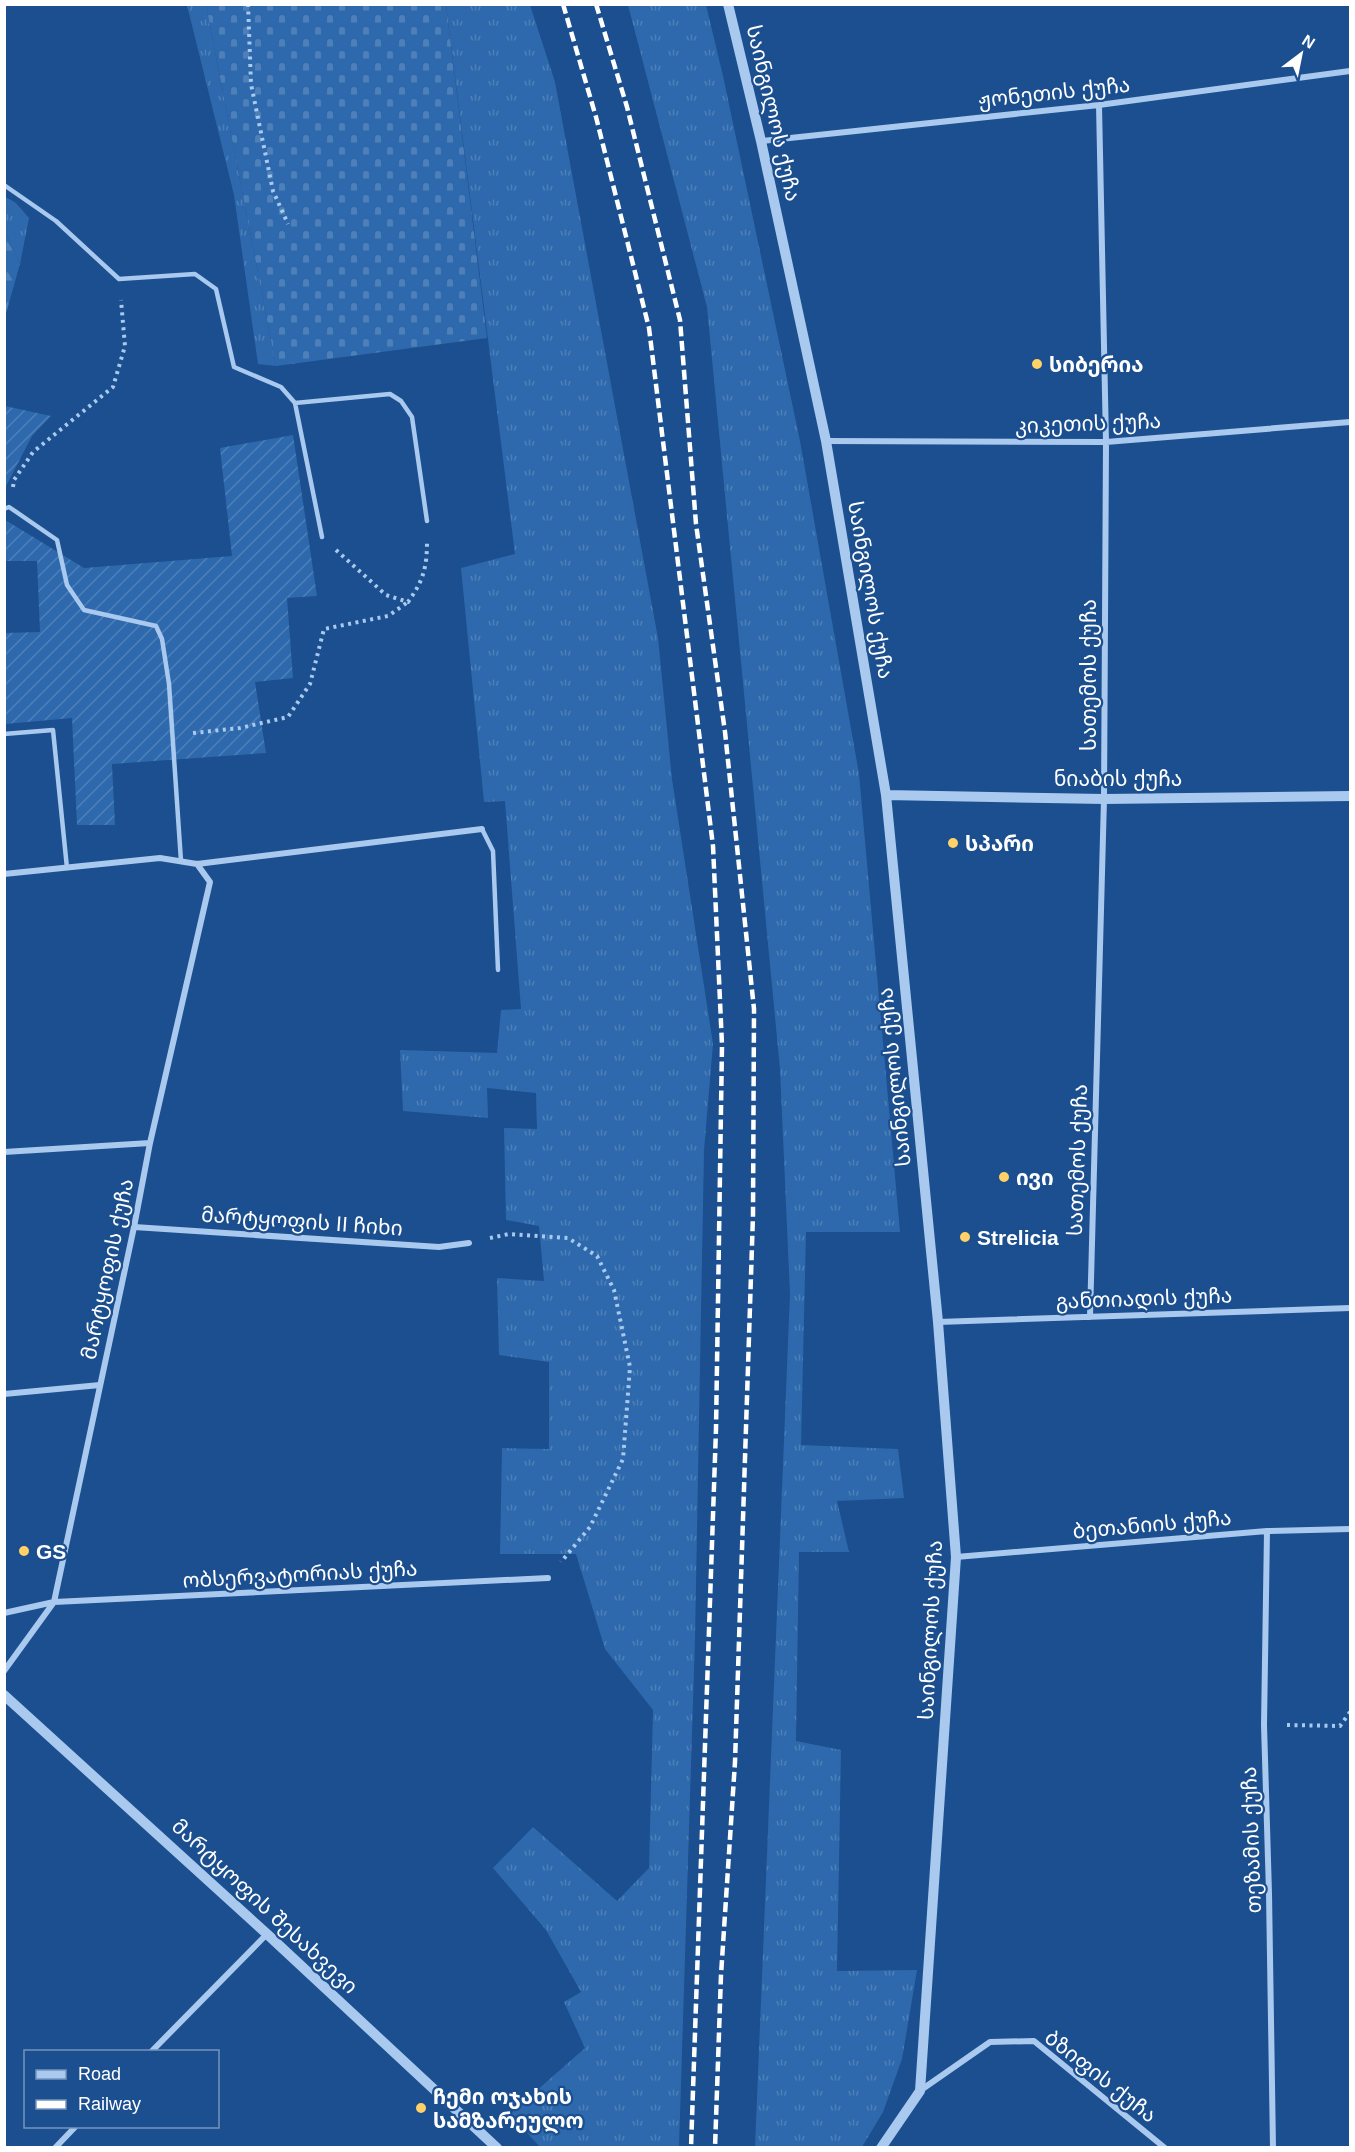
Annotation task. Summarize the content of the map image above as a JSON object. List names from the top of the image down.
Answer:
{
  "streets": {
    "street": [
      "ჟონეთის ქუჩა",
      "საინგილოს ქუჩა",
      "კიკეთის ქუჩა",
      "სათემოს ქუჩა",
      "ნიაბის ქუჩა",
      "მარტყოფის II ჩიხი",
      "მარტყოფის ქუჩა",
      "განთიადის ქუჩა",
      "ბეთანიის ქუჩა",
      "ობსერვატორიას ქუჩა",
      "თეზამის ქუჩა",
      "მარტყოფის შესახვევი",
      "ბზიფის ქუჩა"
    ]
  },
  "crossings": [
    ["ჟონეთის ქუჩა", "საინგილოს ქუჩა"],
    ["ჟონეთის ქუჩა", "სათემოს ქუჩა"],
    ["საინგილოს ქუჩა", "კიკეთის ქუჩა"],
    ["საინგილოს ქუჩა", "ნიაბის ქუჩა"],
    ["საინგილოს ქუჩა", "განთიადის ქუჩა"],
    ["საინგილოს ქუჩა", "ბეთანიის ქუჩა"],
    ["საინგილოს ქუჩა", "ბზიფის ქუჩა"],
    ["კიკეთის ქუჩა", "სათემოს ქუჩა"],
    ["სათემოს ქუჩა", "ნიაბის ქუჩა"],
    ["სათემოს ქუჩა", "განთიადის ქუჩა"],
    ["მარტყოფის II ჩიხი", "მარტყოფის ქუჩა"],
    ["მარტყოფის ქუჩა", "ობსერვატორიას ქუჩა"],
    ["ბეთანიის ქუჩა", "თეზამის ქუჩა"]
  ],
  "places": [
    "სიბერია",
    "სპარი",
    "ივი",
    "Strelicia",
    "GS",
    "ჩემი ოჯახის სამზარეულო"
  ],
  "legend": ["Road", "Railway"],
  "north": "top right"
}
